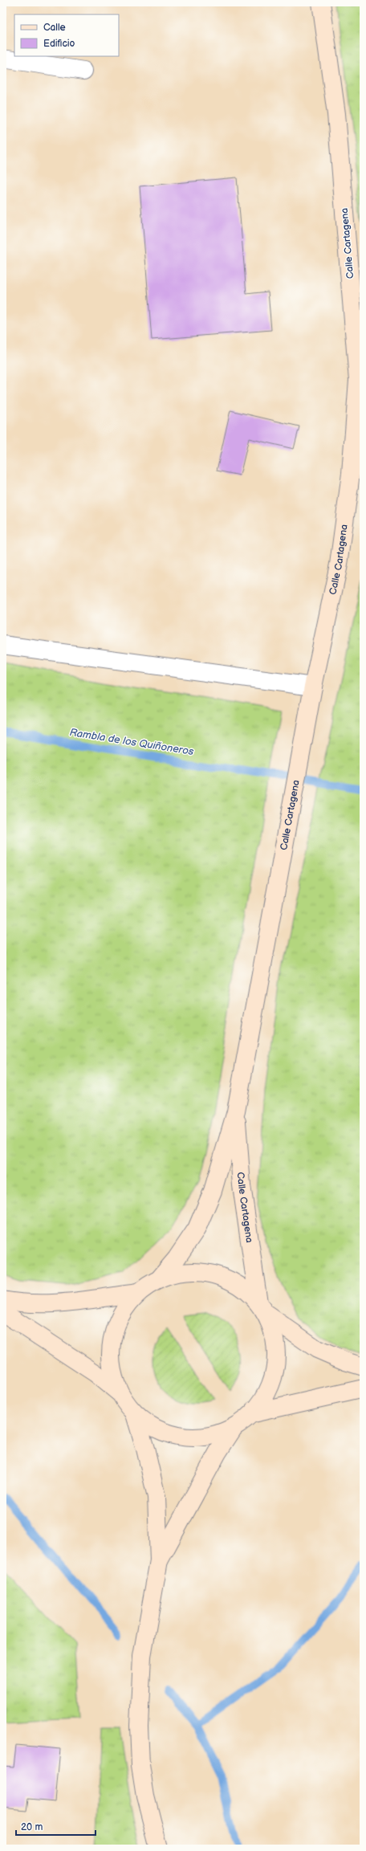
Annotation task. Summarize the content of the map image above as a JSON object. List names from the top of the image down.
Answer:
{
  "streets": {
    "main road": ["Calle Cartagena"]
  },
  "water": ["Rambla de los Quiñoneros"],
  "legend": ["Calle", "Edificio"],
  "scale_bar": "20 m"
}
